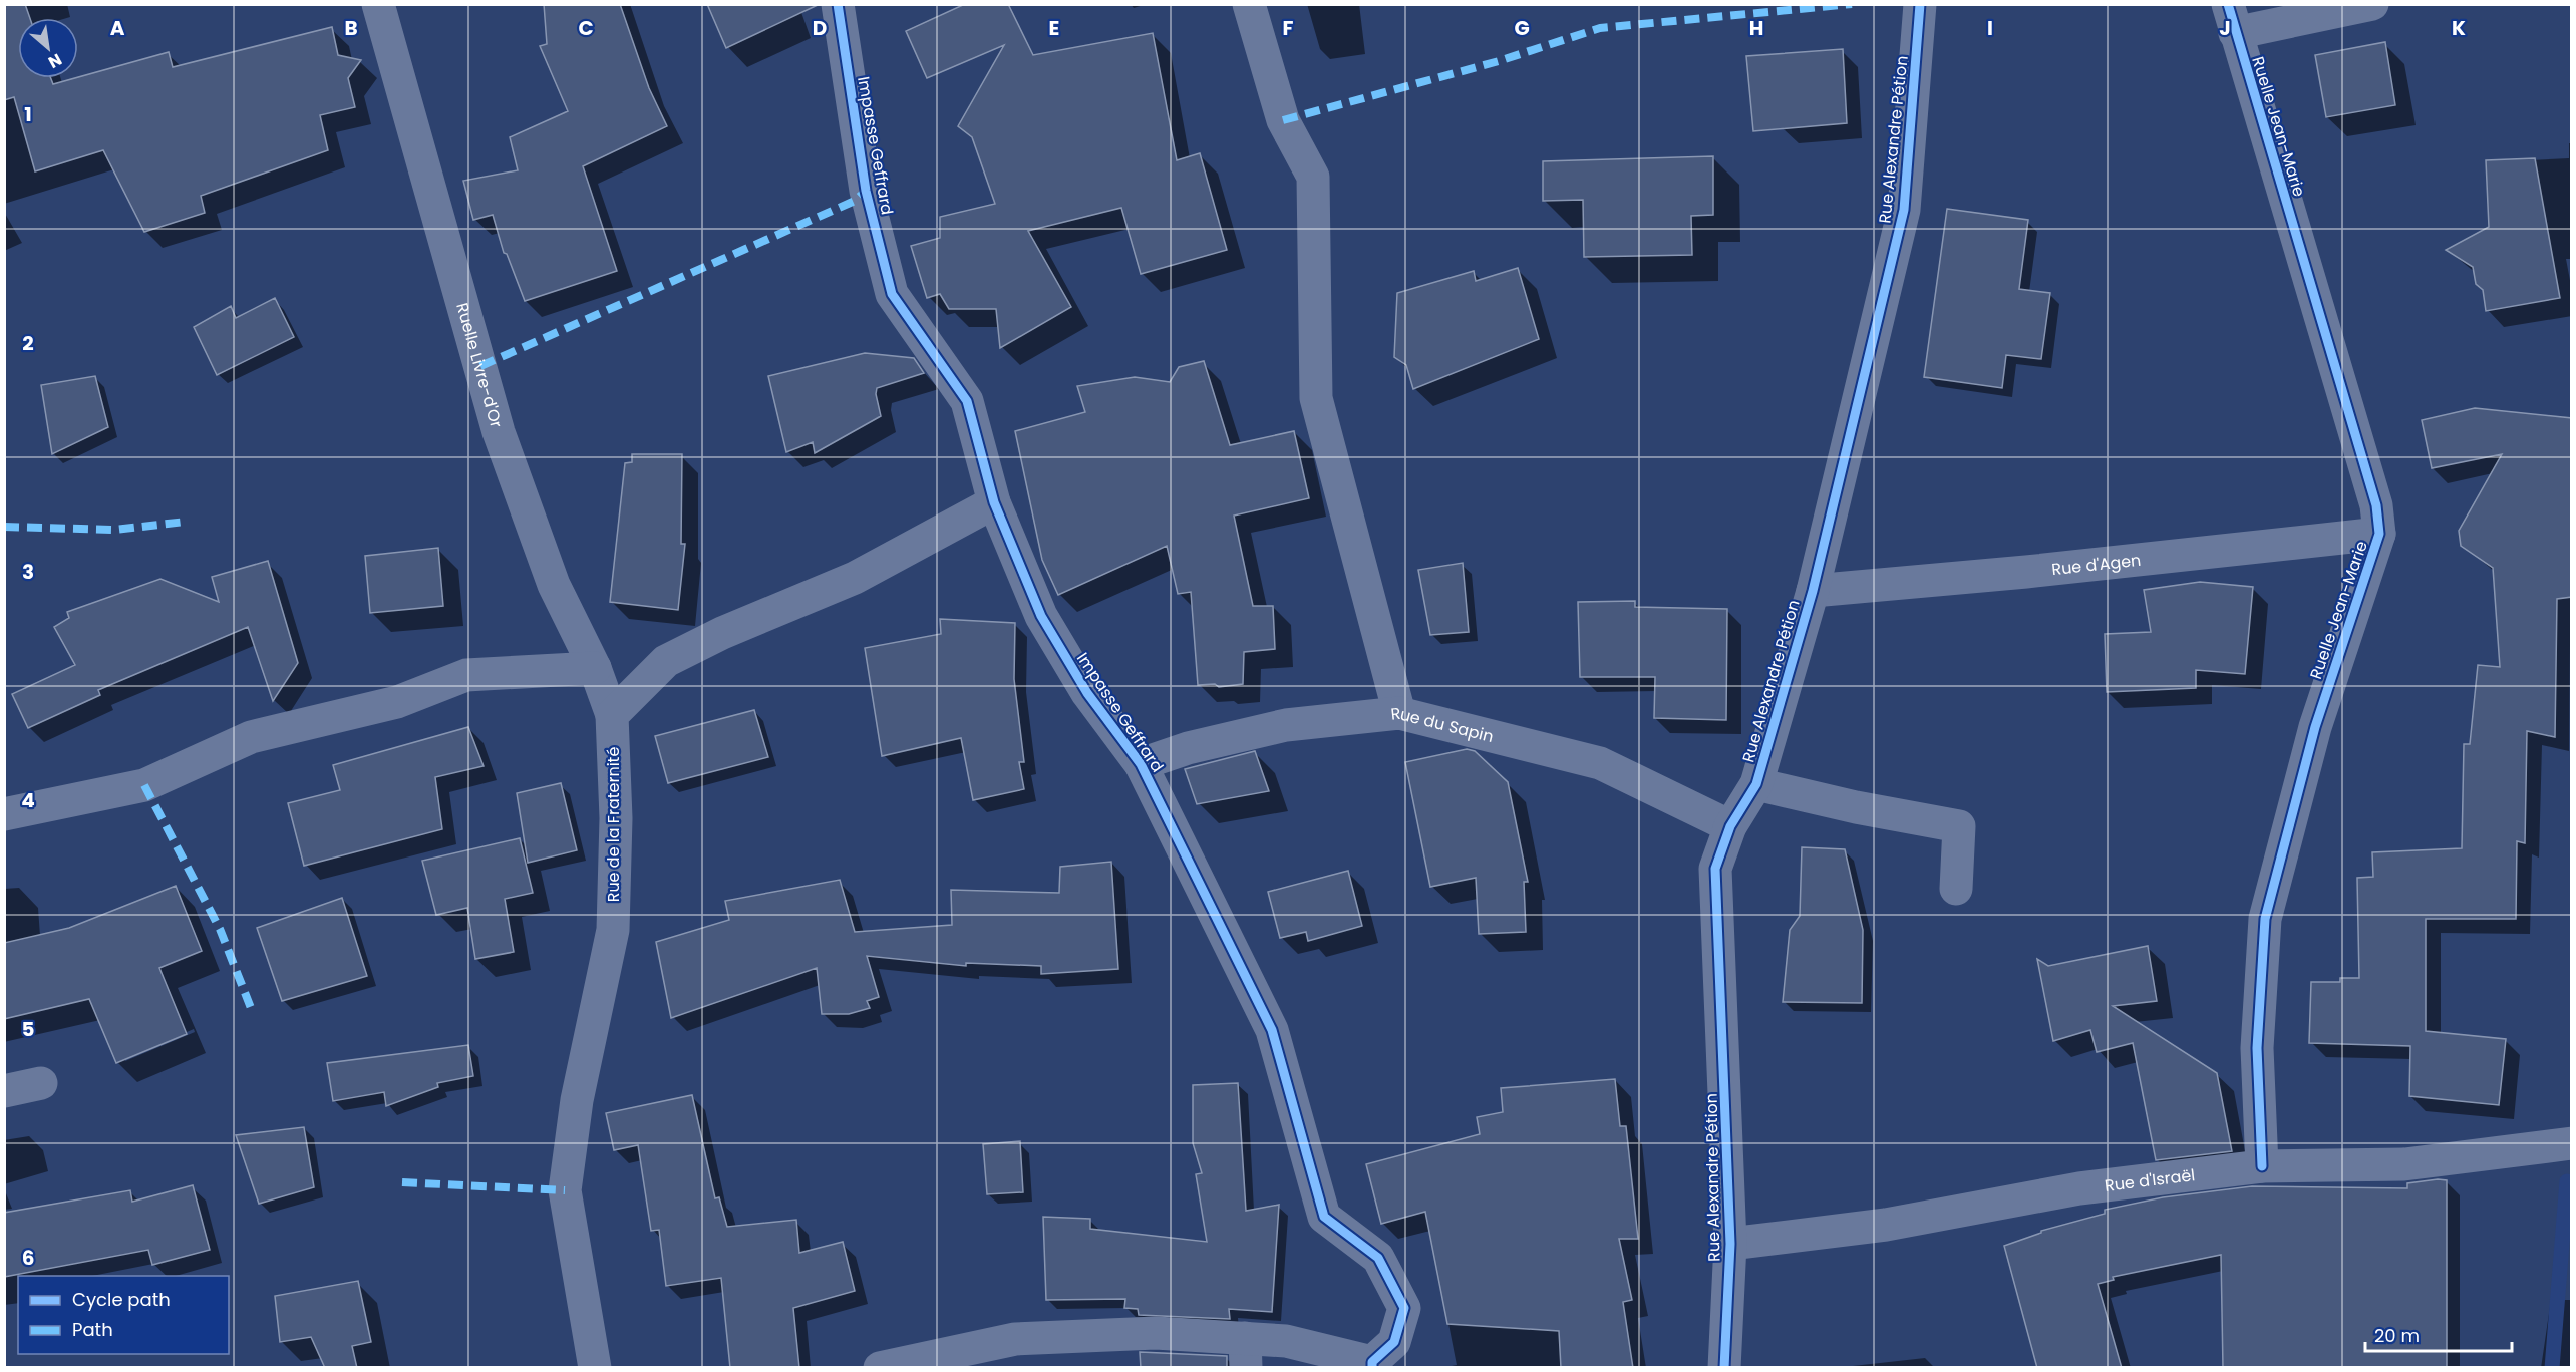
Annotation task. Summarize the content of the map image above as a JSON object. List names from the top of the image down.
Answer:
{
  "streets": {
    "street": [
      "Ruelle Jean-Marie",
      "Rue Alexandre Pétion",
      "Impasse Geffrard",
      "Ruelle Livre-d'Or",
      "Rue d'Agen",
      "Rue du Sapin",
      "Rue de la Fraternité",
      "Rue d'Israël"
    ]
  },
  "crossings": [
    ["Ruelle Jean-Marie", "Rue d'Agen"],
    ["Ruelle Jean-Marie", "Rue d'Israël"],
    ["Rue Alexandre Pétion", "Rue d'Agen"],
    ["Rue Alexandre Pétion", "Rue du Sapin"],
    ["Rue Alexandre Pétion", "Rue d'Israël"],
    ["Impasse Geffrard", "Rue du Sapin"],
    ["Ruelle Livre-d'Or", "Rue de la Fraternité"]
  ],
  "legend": ["Cycle path", "Path"],
  "scale_bar": "20 m",
  "north": "bottom right",
  "grid": {
    "columns": [
      "A",
      "B",
      "C",
      "D",
      "E",
      "F",
      "G",
      "H",
      "I",
      "J",
      "K"
    ],
    "rows": [
      "1",
      "2",
      "3",
      "4",
      "5",
      "6"
    ]
  }
}
